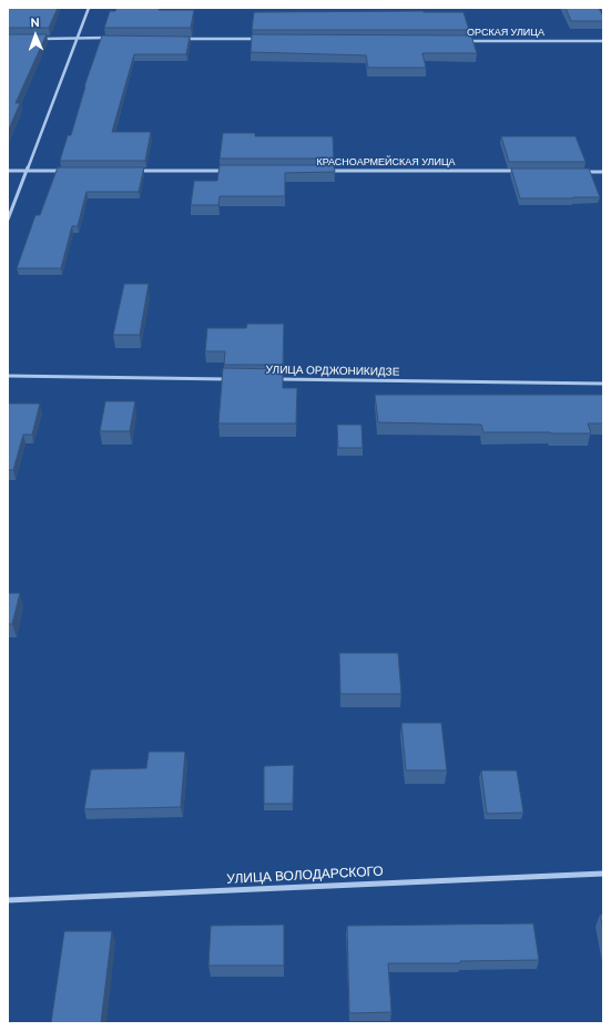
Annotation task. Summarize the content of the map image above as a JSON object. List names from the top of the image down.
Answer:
{
  "streets": {
    "street": [
      "ОРСКАЯ УЛИЦА",
      "КРАСНОАРМЕЙСКАЯ УЛИЦА",
      "УЛИЦА ОРДЖОНИКИДЗЕ",
      "УЛИЦА ВОЛОДАРСКОГО"
    ]
  },
  "north": "top"
}
